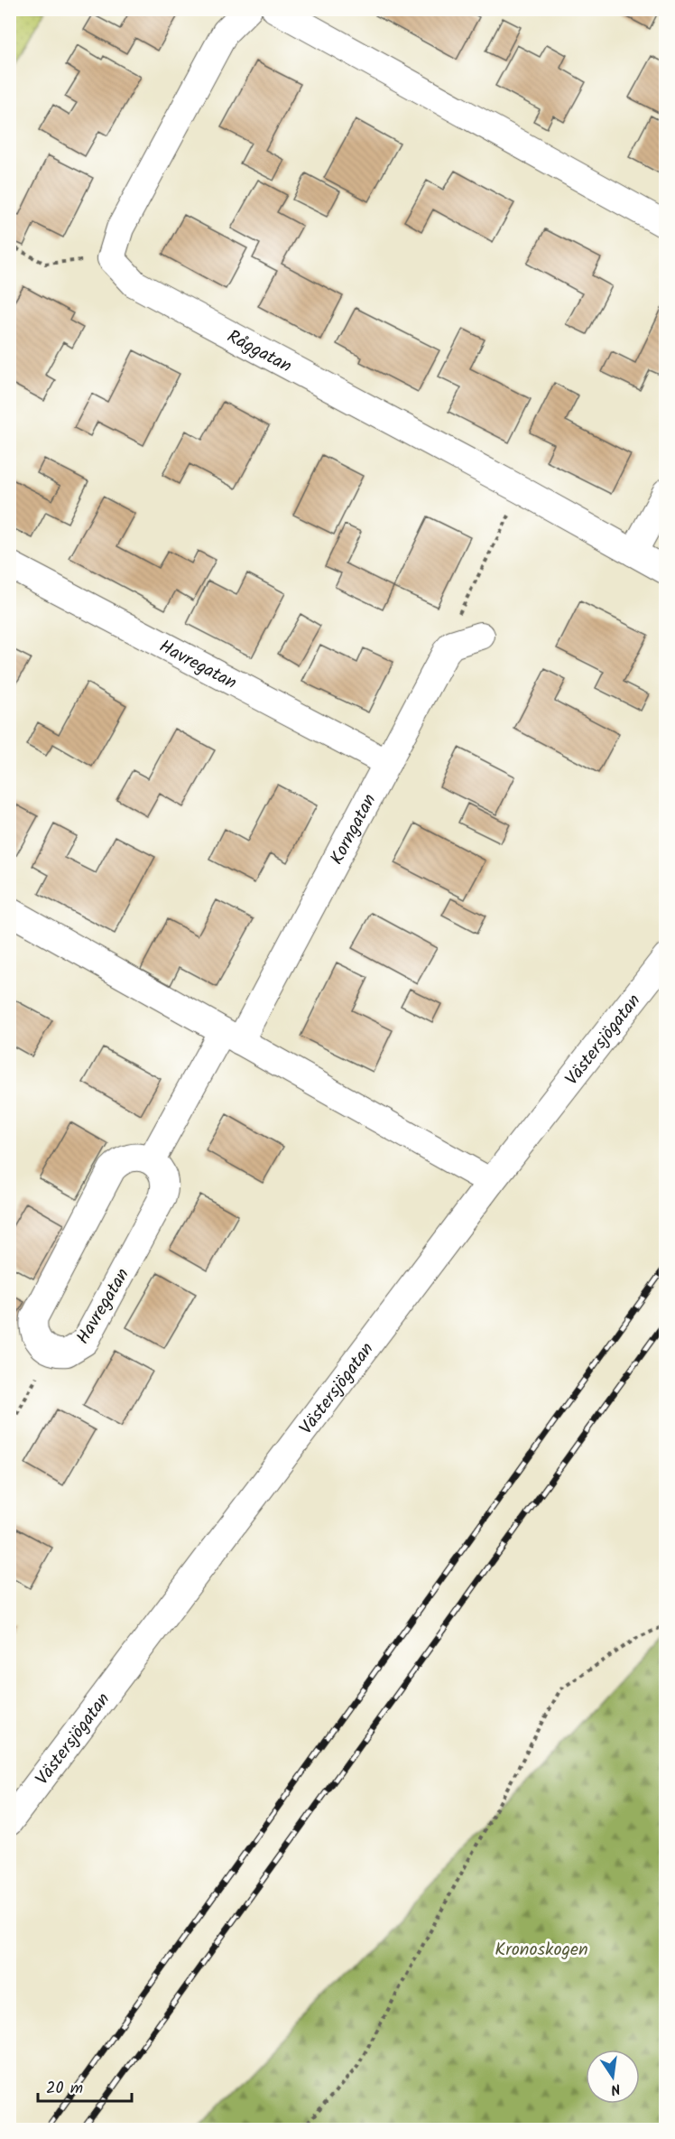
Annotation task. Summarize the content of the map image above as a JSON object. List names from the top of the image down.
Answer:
{
  "streets": {
    "street": [
      "Råggatan",
      "Havregatan",
      "Korngatan",
      "Västersjögatan"
    ]
  },
  "crossings": [
    ["Havregatan", "Korngatan"]
  ],
  "parks": ["Kronoskogen"],
  "scale_bar": "20 m",
  "north": "bottom"
}
